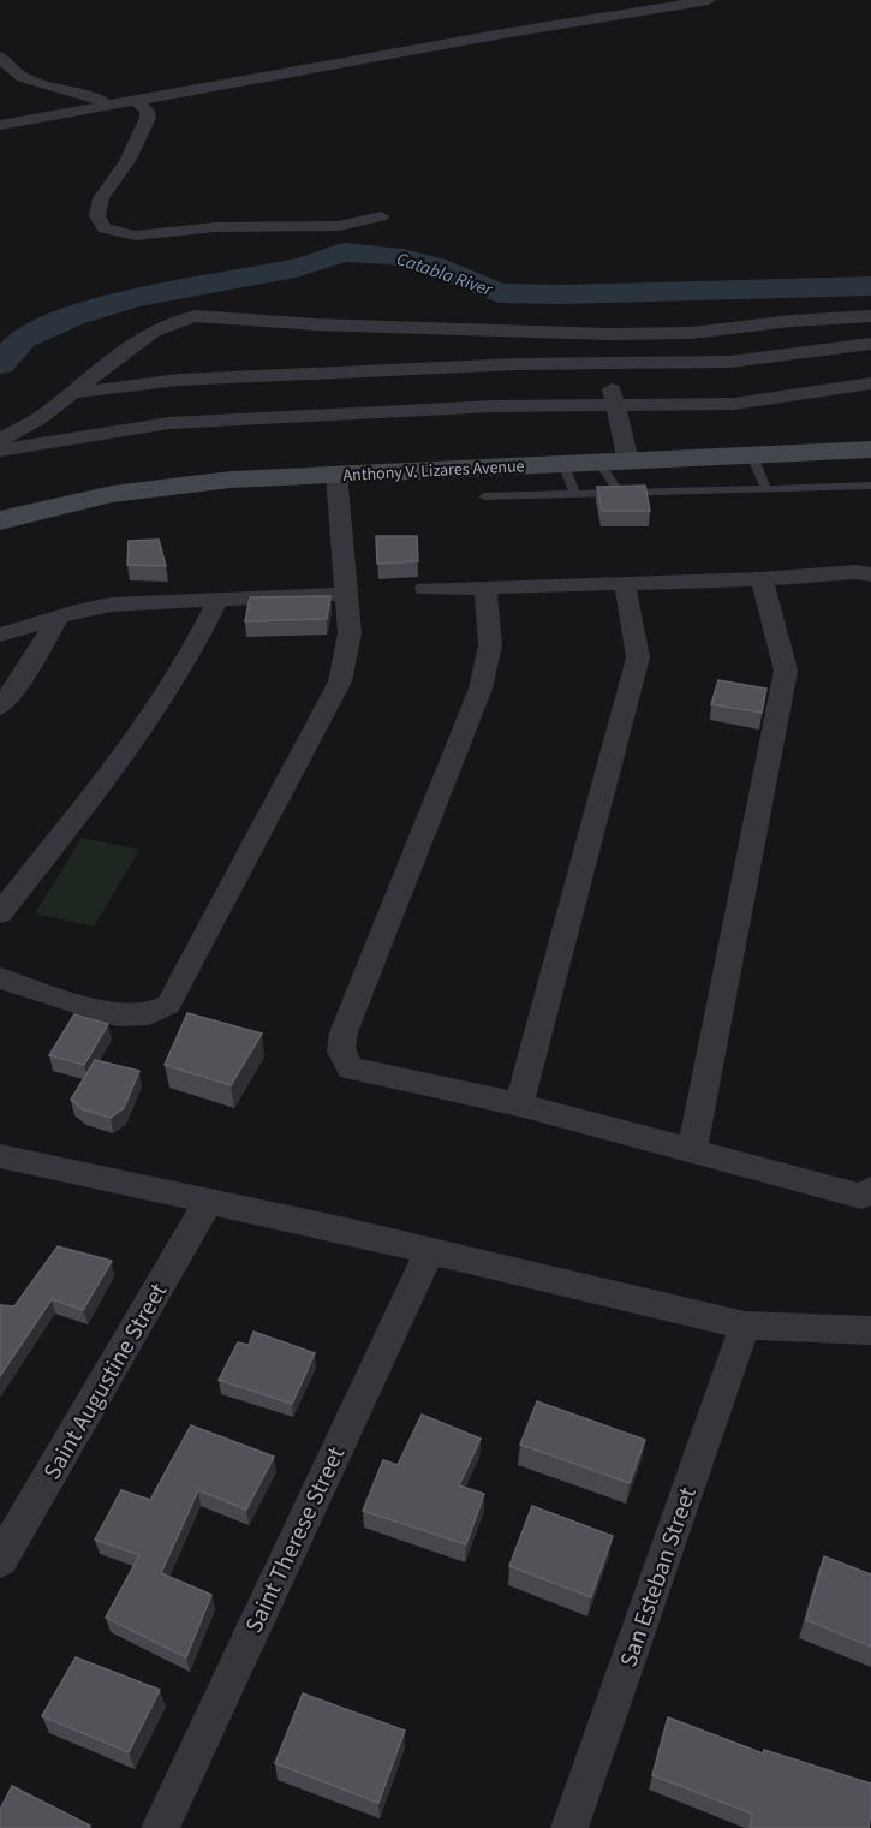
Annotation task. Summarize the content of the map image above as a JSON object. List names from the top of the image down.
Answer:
{
  "streets": {
    "main road": ["Anthony V. Lizares Avenue"],
    "street": ["Saint Augustine Street", "Saint Therese Street", "San Esteban Street"]
  },
  "water": ["Catabla River"]
}
